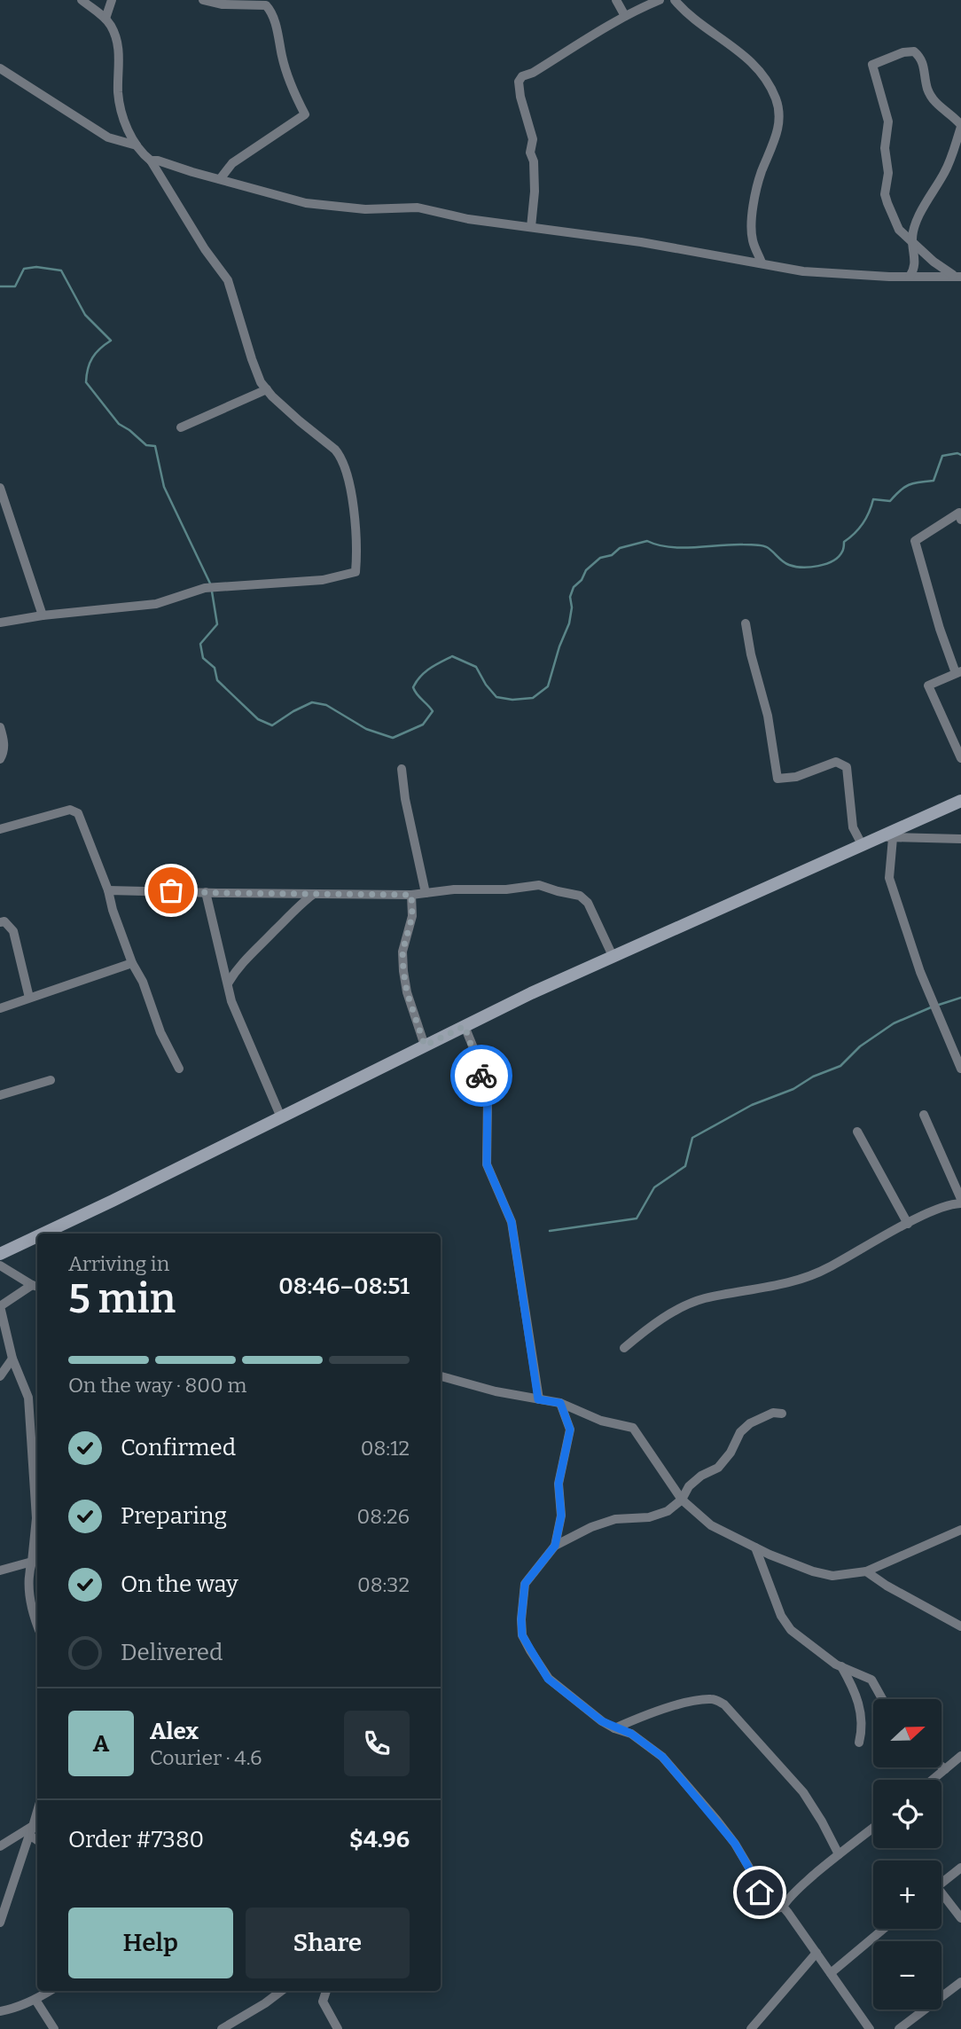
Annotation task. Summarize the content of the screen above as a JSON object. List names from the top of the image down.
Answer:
{
  "north": "right",
  "page": {
    "heading": ["5 min", "Arriving in", "08:46–08:51"],
    "panel": [
      "Alex",
      "Courier · 4.6",
      "Order #7380",
      "$4.96"
    ],
    "bar": "On the way · 800 m",
    "list": [
      ["Confirmed", "08:12"],
      ["Preparing", "08:26"],
      ["On the way", "08:32"],
      "Delivered"
    ],
    "map_buttons": ["+", "−"],
    "round": "A",
    "buttons": ["Help", "Share"]
  }
}
